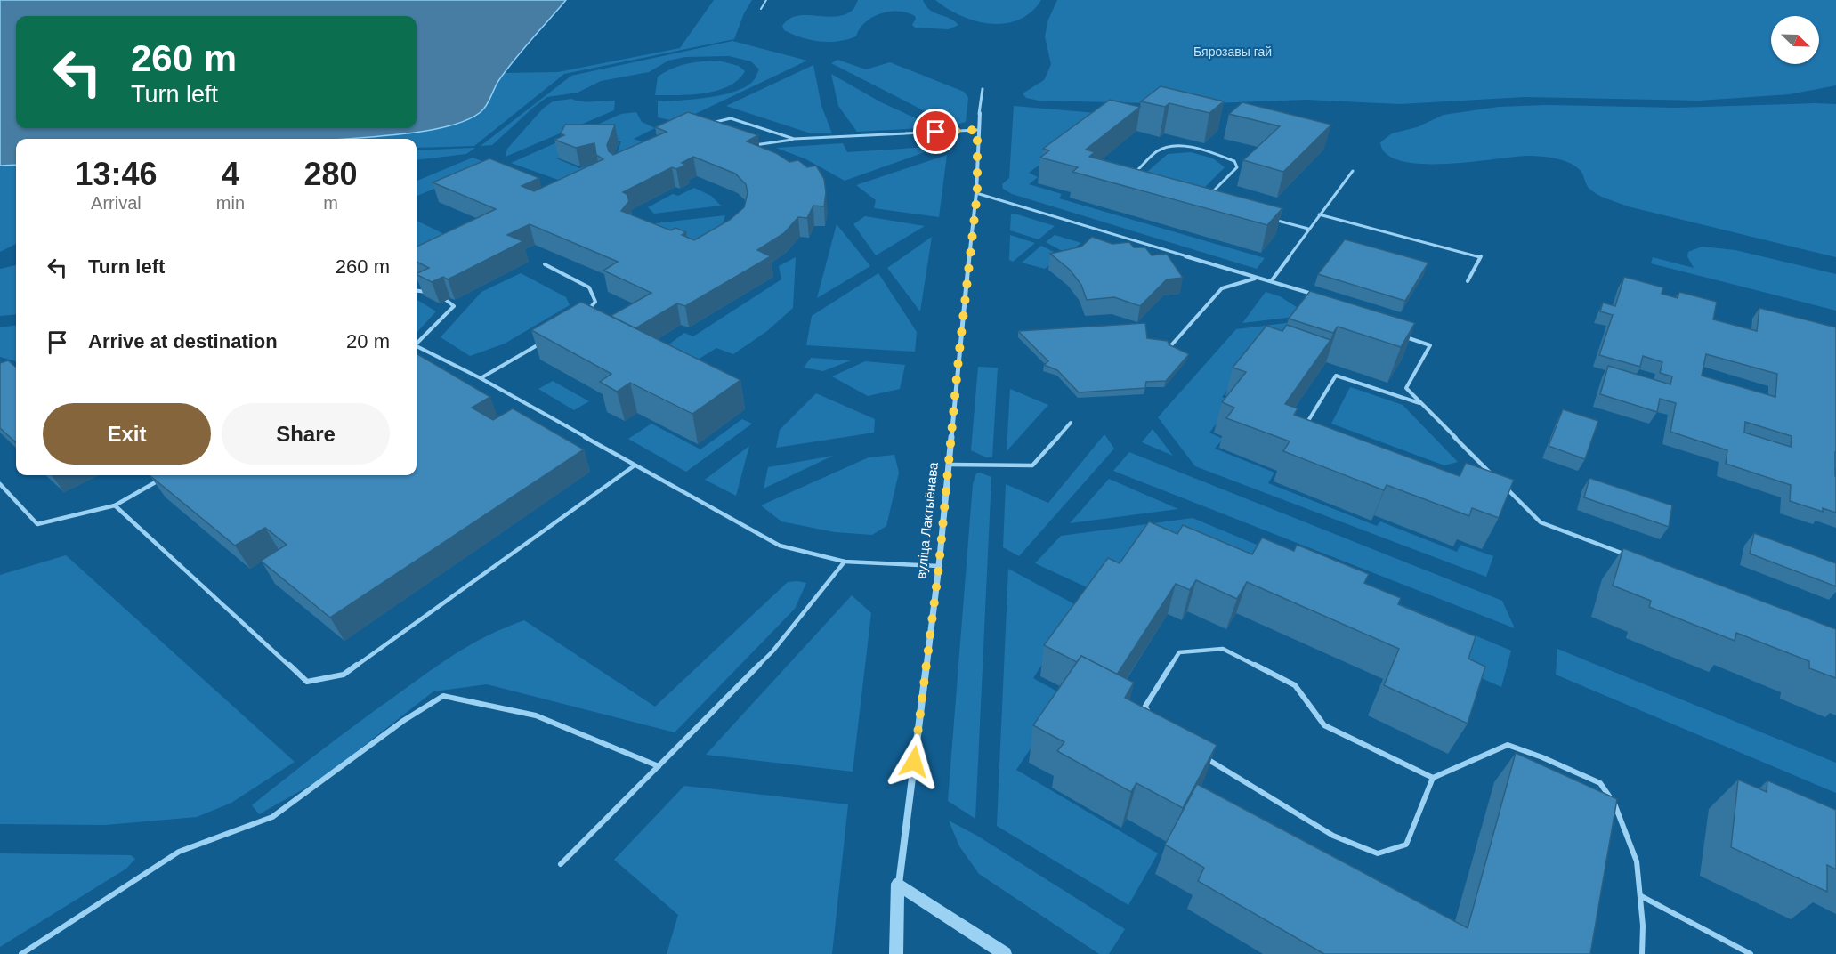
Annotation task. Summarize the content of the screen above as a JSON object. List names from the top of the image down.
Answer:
{
  "streets": {
    "street": ["вуліца Лактыёнава"]
  },
  "parks": ["Бярозавы гай"],
  "north": "bottom right",
  "page": {
    "turn": ["260 m", "Turn left"],
    "eta": [
      "13:46",
      "Arrival",
      "4",
      "min",
      "280",
      "m"
    ],
    "list": [
      {
        "name": "Turn left",
        "value": "260 m"
      },
      {
        "name": "Arrive at destination",
        "value": "20 m"
      }
    ],
    "buttons": ["Exit", "Share"]
  }
}
